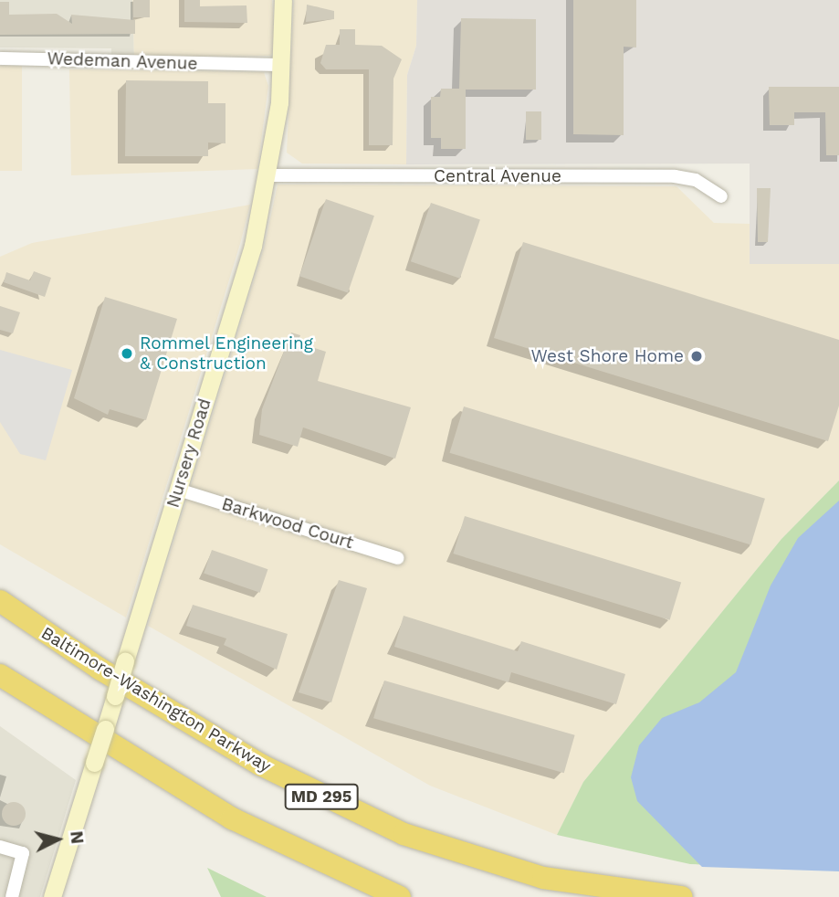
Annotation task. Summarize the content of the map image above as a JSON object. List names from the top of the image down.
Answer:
{
  "streets": {
    "highway": ["Baltimore-Washington Parkway", "MD 295"],
    "main road": ["Nursery Road"],
    "street": ["Wedeman Avenue", "Central Avenue", "Barkwood Court"]
  },
  "crossings": [
    ["Wedeman Avenue", "Nursery Road"],
    ["Central Avenue", "Nursery Road"],
    ["Nursery Road", "Barkwood Court"]
  ],
  "places": ["Rommel Engineering & Construction", "West Shore Home"],
  "north": "right"
}
